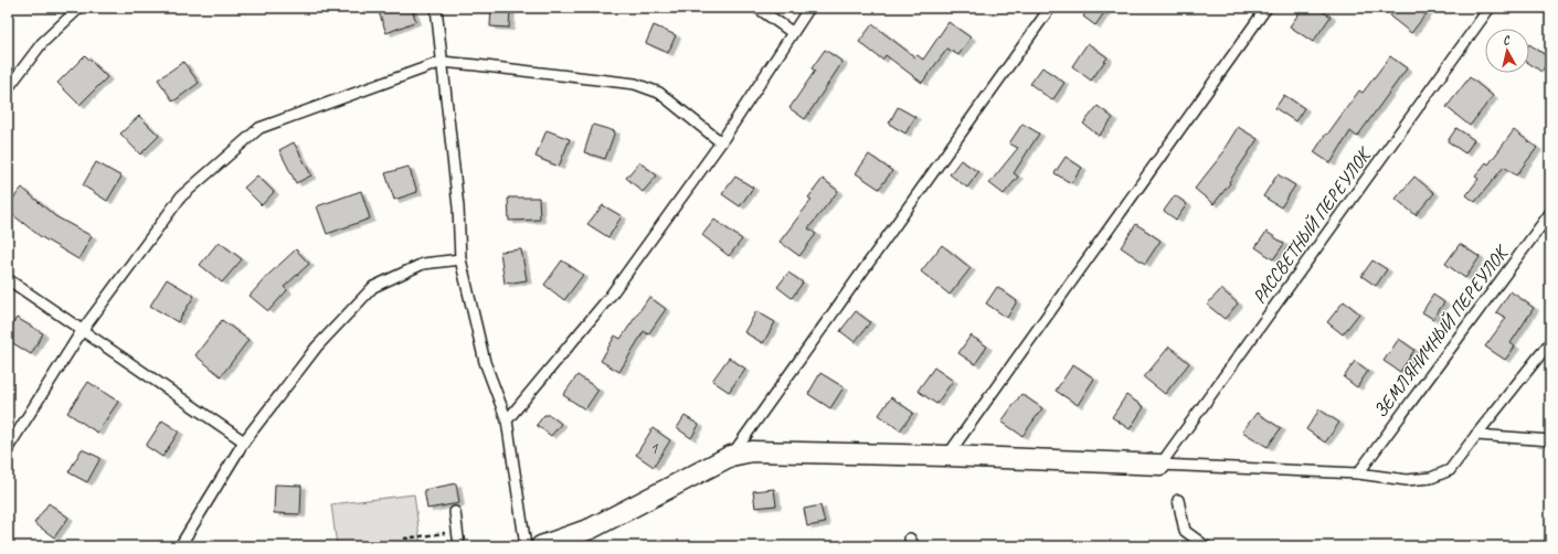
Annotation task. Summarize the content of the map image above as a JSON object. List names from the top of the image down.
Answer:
{
  "streets": {
    "lane": ["РАССВЕТНЫЙ ПЕРЕУЛОК", "ЗЕМЛЯНИЧНЫЙ ПЕРЕУЛОК"]
  },
  "house_numbers": ["1"],
  "north": "top"
}
